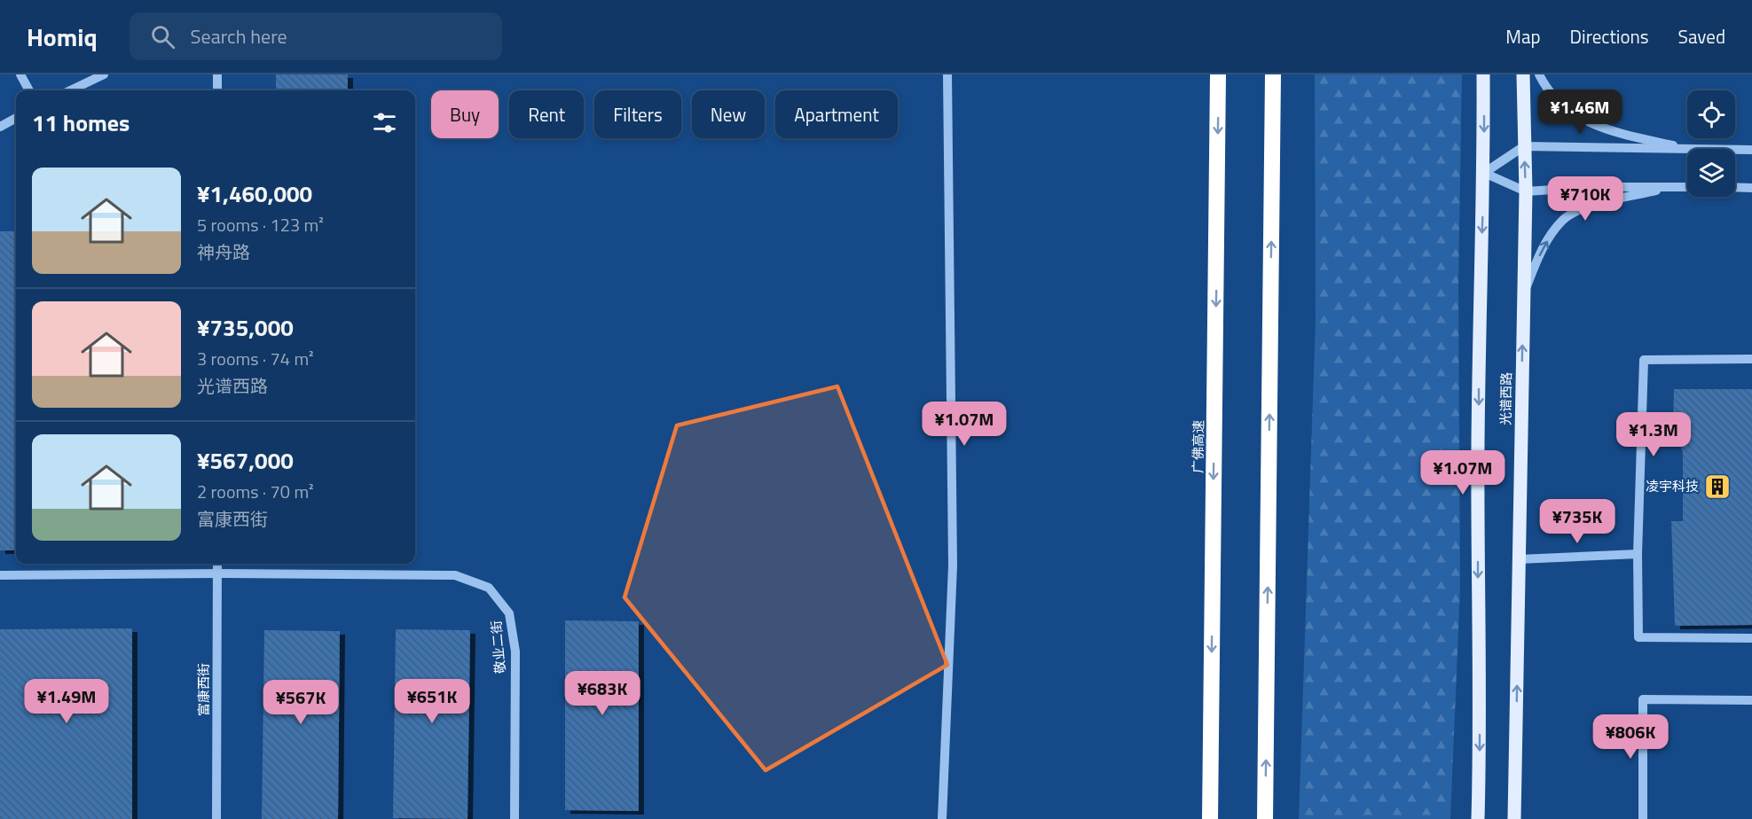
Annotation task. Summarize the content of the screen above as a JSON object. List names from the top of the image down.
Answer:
{
  "streets": {
    "highway": ["广佛高速"],
    "main road": ["光谱西路"],
    "street": ["敬业二街", "富康西街"]
  },
  "crossings": [
    ["敬业二街", "富康西街"]
  ],
  "places": {
    "building": ["凌宇科技"]
  },
  "page": {
    "header": "Homiq",
    "search": "Search here",
    "nav": ["Map", "Directions", "Saved"],
    "price": [
      "¥1.46M",
      "¥710K",
      "¥1.07M",
      "¥1.3M",
      "¥1.07M",
      "¥735K",
      "¥683K",
      "¥1.49M",
      "¥651K",
      "¥567K",
      "¥806K"
    ],
    "chip": [
      "Buy",
      "Rent",
      "Filters",
      "New",
      "Apartment"
    ],
    "heading": "11 homes",
    "list": [
      {
        "name": "¥1,460,000",
        "note": "5 rooms · 123 m² · 神舟路"
      },
      {
        "name": "¥735,000",
        "note": "3 rooms · 74 m² · 光谱西路"
      },
      {
        "name": "¥567,000",
        "note": "2 rooms · 70 m² · 富康西街"
      }
    ]
  }
}
